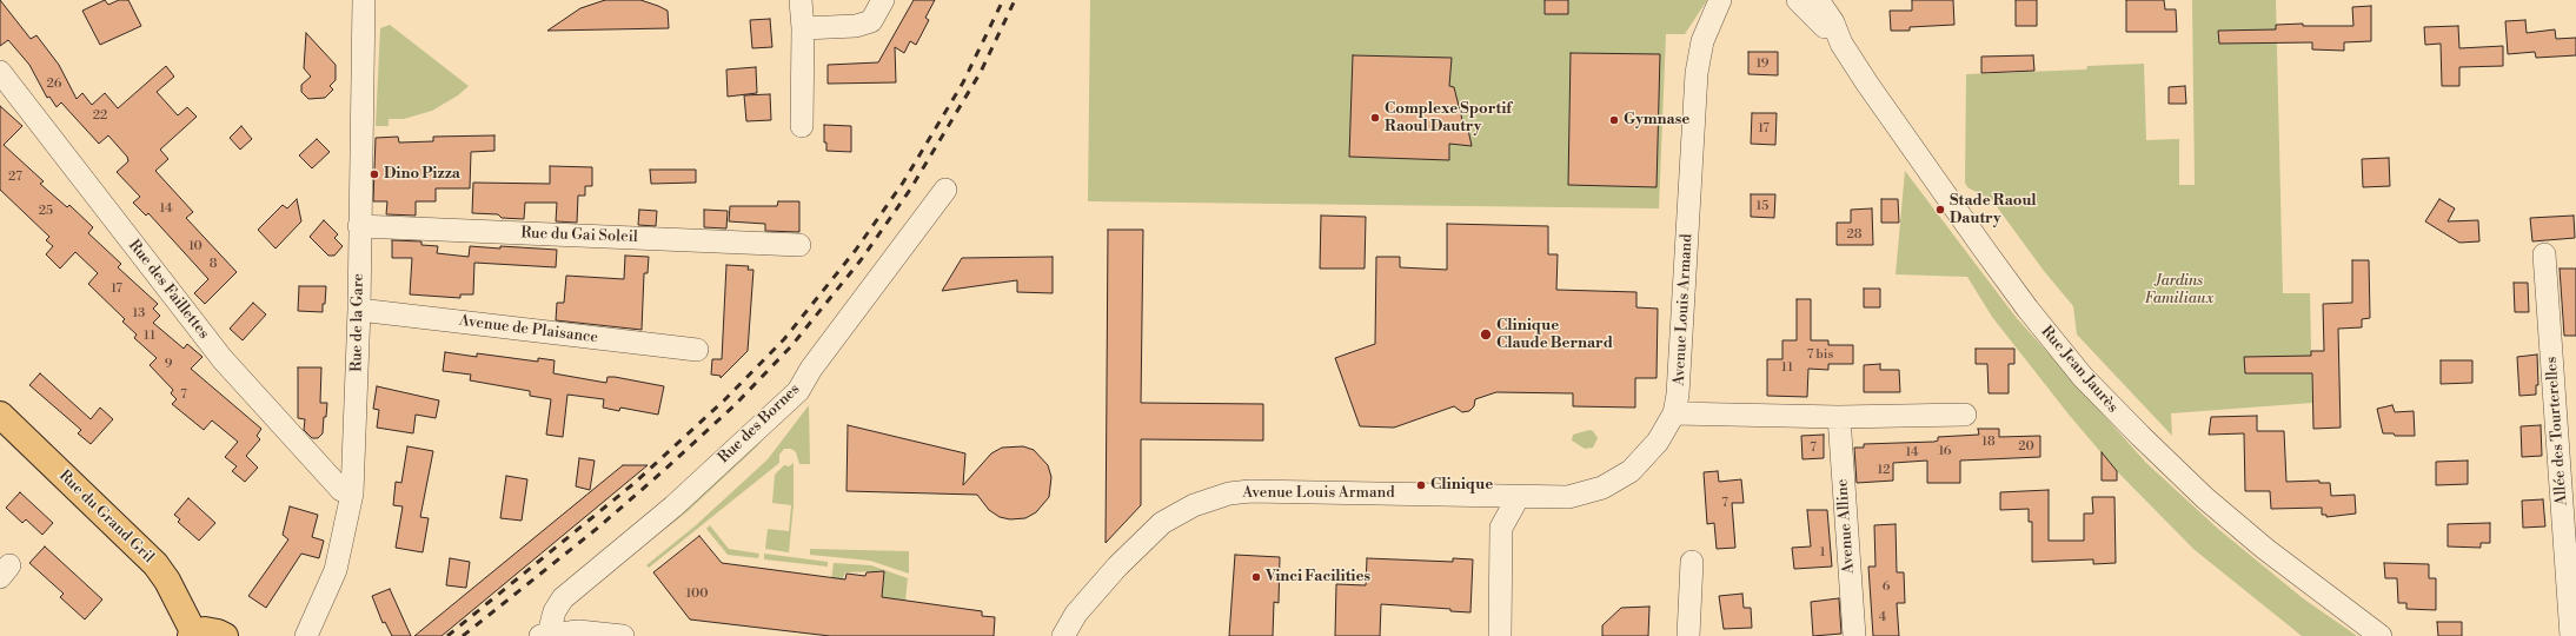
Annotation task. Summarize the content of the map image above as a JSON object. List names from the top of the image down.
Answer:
{
  "streets": {
    "main road": ["Rue du Grand Gril"],
    "street": [
      "Rue du Gai Soleil",
      "Rue des Faillettes",
      "Avenue Louis Armand",
      "Rue de la Gare",
      "Avenue de Plaisance",
      "Rue Jean Jaurès",
      "Rue des Bornes",
      "Allée des Tourterelles",
      "Avenue Alline"
    ]
  },
  "crossings": [
    ["Rue du Gai Soleil", "Rue de la Gare"],
    ["Rue des Faillettes", "Rue de la Gare"],
    ["Rue de la Gare", "Avenue de Plaisance"]
  ],
  "parks": ["Jardins Familiaux"],
  "places": [
    "Complexe Sportif Raoul Dautry",
    "Gymnase",
    "Dino Pizza",
    "Stade Raoul Dautry",
    "Clinique Claude Bernard",
    "Clinique",
    "Vinci Facilities"
  ],
  "house_numbers": [
    "19",
    "26",
    "22",
    "17",
    "27",
    "15",
    "14",
    "25",
    "28",
    "10",
    "8",
    "17",
    "13",
    "11",
    "7 bis",
    "9",
    "11",
    "7",
    "18",
    "20",
    "7",
    "16",
    "14",
    "12",
    "7",
    "1",
    "6",
    "100",
    "4"
  ]
}
